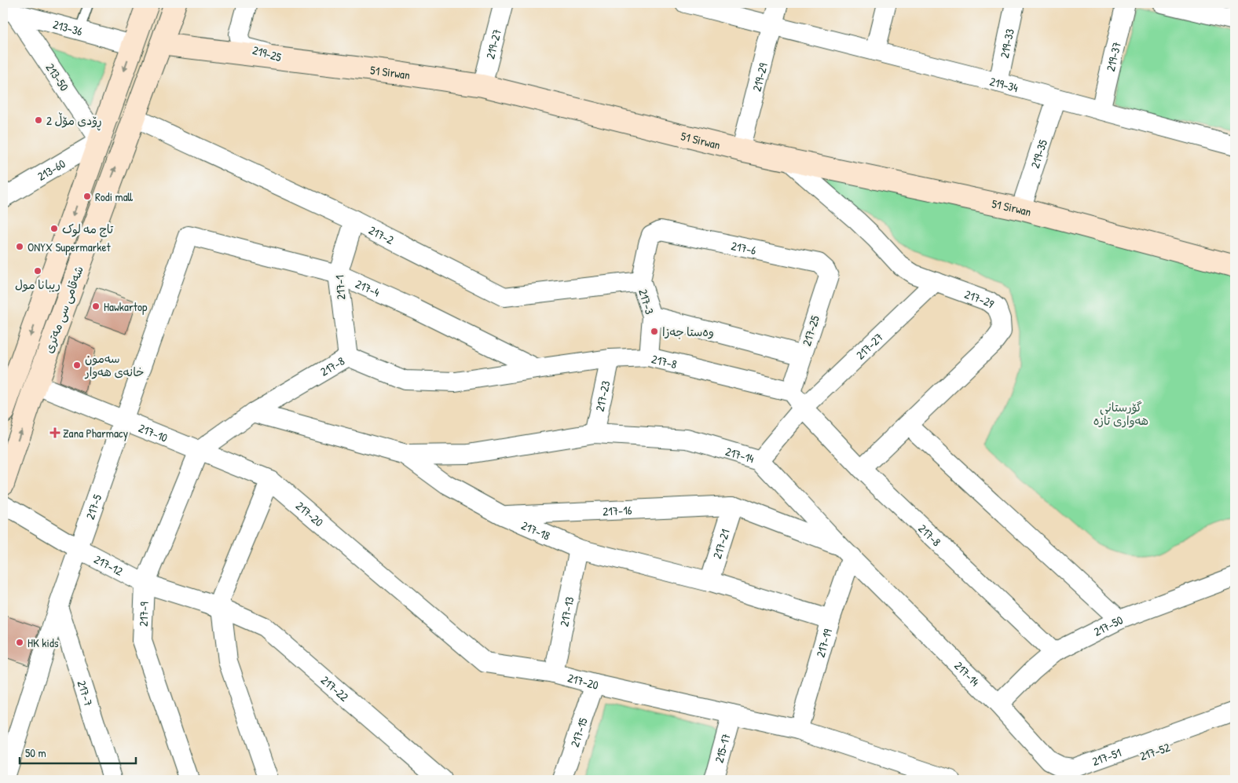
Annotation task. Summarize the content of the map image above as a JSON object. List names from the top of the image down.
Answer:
{
  "streets": {
    "main road": ["51 Sirwan", "شەقامی سی مەتری"],
    "street": [
      "213-36",
      "219-33",
      "219-27",
      "219-25",
      "219-37",
      "213-50",
      "219-29",
      "219-34",
      "219-35",
      "213-60",
      "217-2",
      "217-6",
      "217-1",
      "217-4",
      "217-29",
      "217-3",
      "217-25",
      "217-27",
      "217-8",
      "217-23",
      "217-10",
      "217-14",
      "217-5",
      "217-16",
      "217-20",
      "217-18",
      "217-21",
      "217-12",
      "217-13",
      "217-9",
      "217-50",
      "217-19",
      "217-22",
      "217-7",
      "217-15",
      "215-17",
      "217-52",
      "217-51"
    ]
  },
  "crossings": [
    ["213-36", "213-50"],
    ["213-36", "شەقامی سی مەتری"],
    ["219-33", "219-34"],
    ["219-27", "51 Sirwan"],
    ["219-25", "51 Sirwan"],
    ["219-37", "219-34"],
    ["51 Sirwan", "219-29"],
    ["51 Sirwan", "219-35"],
    ["51 Sirwan", "217-29"],
    ["51 Sirwan", "شەقامی سی مەتری"],
    ["213-50", "213-60"],
    ["213-50", "شەقامی سی مەتری"],
    ["219-29", "219-34"],
    ["219-34", "219-35"],
    ["213-60", "شەقامی سی مەتری"],
    ["217-2", "217-1"],
    ["217-2", "217-3"],
    ["217-2", "شەقامی سی مەتری"],
    ["217-6", "217-3"],
    ["217-6", "217-25"],
    ["217-1", "217-4"],
    ["217-1", "217-8"],
    ["217-4", "217-8"],
    ["217-4", "217-5"],
    ["217-29", "217-27"],
    ["217-29", "217-8"],
    ["217-3", "217-8"],
    ["شەقامی سی مەتری", "217-10"],
    ["217-25", "217-8"],
    ["217-27", "217-8"],
    ["217-27", "217-14"],
    ["217-8", "217-23"],
    ["217-8", "217-10"],
    ["217-8", "217-18"],
    ["217-8", "217-9"],
    ["217-8", "217-50"],
    ["217-23", "217-14"],
    ["217-10", "217-5"],
    ["217-10", "217-20"],
    ["217-10", "217-9"],
    ["217-14", "217-18"],
    ["217-14", "217-50"],
    ["217-14", "217-19"],
    ["217-14", "217-51"],
    ["217-5", "217-12"],
    ["217-5", "217-7"],
    ["217-16", "217-18"],
    ["217-16", "217-21"],
    ["217-20", "217-13"],
    ["217-20", "217-19"],
    ["217-20", "217-15"],
    ["217-20", "215-17"],
    ["217-18", "217-21"],
    ["217-18", "217-13"],
    ["217-18", "217-19"],
    ["217-12", "217-9"],
    ["217-12", "217-22"],
    ["217-50", "217-51"]
  ],
  "parks": ["گۆڕستانی هەواری تازە"],
  "places": {
    "other": [
      "ڕۆدی مۆڵ 2",
      "Rodi mall",
      "تاج مه لوک",
      "ONYX Supermarket",
      "ريبانا مول",
      "Hawkartop",
      "وەستا جەزا",
      "سەمون خانەی هەوار",
      "HK kids"
    ],
    "health": ["Zana Pharmacy"]
  },
  "scale_bar": "50 m"
}
